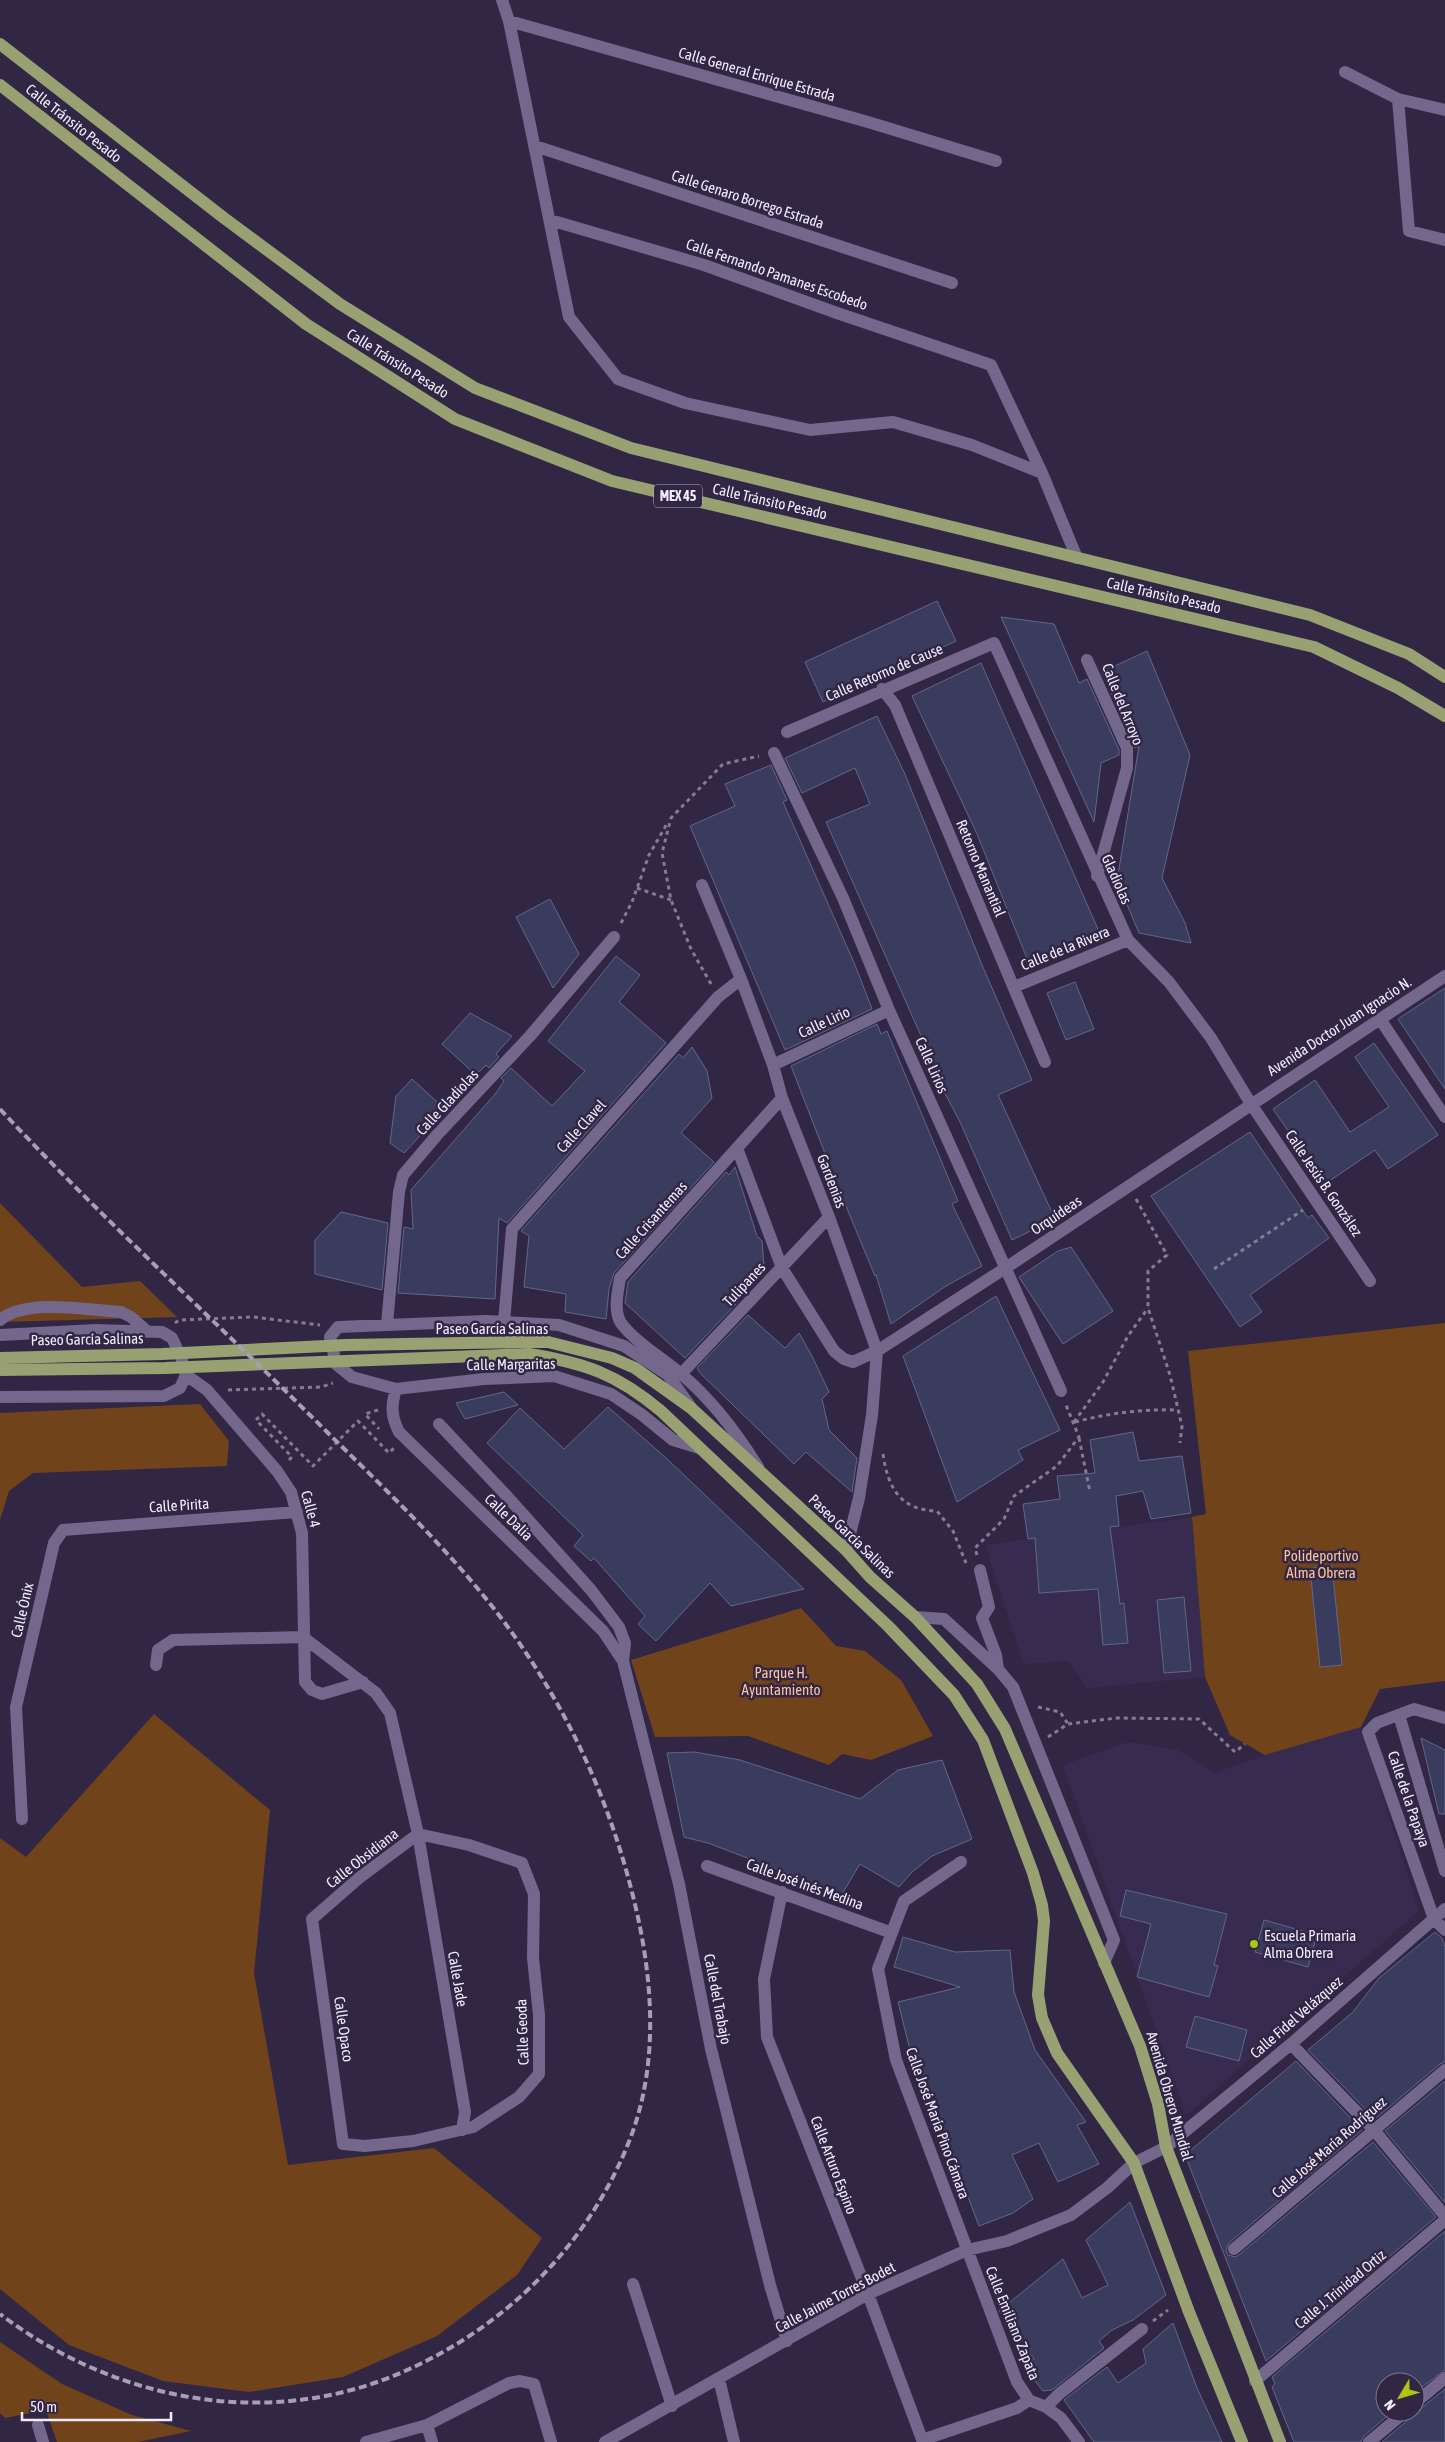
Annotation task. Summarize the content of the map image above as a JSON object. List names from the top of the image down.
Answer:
{
  "streets": {
    "main road": [
      "Calle Tránsito Pesado",
      "MEX 45",
      "Paseo García Salinas",
      "Avenida Obrero Mundial"
    ],
    "street": [
      "Calle General Enrique Estrada",
      "Calle Genaro Borrego Estrada",
      "Calle Fernando Pamanes Escobedo",
      "Calle Retorno de Cause",
      "Calle del Arroyo",
      "Retorno Manantial",
      "Gladiolas",
      "Calle de la Rivera",
      "Calle Lirio",
      "Avenida Doctor Juan Ignacio N.",
      "Calle Lirios",
      "Calle Gladiolas",
      "Calle Clavel",
      "Gardenias",
      "Calle Jesús B. González",
      "Orquídeas",
      "Calle Crisantemas",
      "Tulipanes",
      "Calle Margaritas",
      "Calle Pirita",
      "Calle 4",
      "Calle Dalia",
      "Calle Ónix",
      "Calle de la Papaya",
      "Calle Obsidiana",
      "Calle José Inés Medina",
      "Calle Jade",
      "Calle del Trabajo",
      "Calle Fidel Velázquez",
      "Calle Opaco",
      "Calle Geoda",
      "Calle José María Pino Cámara",
      "Calle José María Rodríguez",
      "Calle Arturo Espino",
      "Calle J. Trinidad Ortiz",
      "Calle Jaime Torres Bodet",
      "Calle Emiliano Zapata"
    ]
  },
  "crossings": [
    ["Calle Retorno de Cause", "Retorno Manantial"],
    ["Calle Retorno de Cause", "Gladiolas"],
    ["Calle del Arroyo", "Gladiolas"],
    ["Retorno Manantial", "Calle de la Rivera"],
    ["Gladiolas", "Calle de la Rivera"],
    ["Gladiolas", "Avenida Doctor Juan Ignacio N."],
    ["Gladiolas", "Calle Jesús B. González"],
    ["Gladiolas", "Orquídeas"],
    ["Calle Lirio", "Calle Lirios"],
    ["Calle Lirio", "Gardenias"],
    ["Avenida Doctor Juan Ignacio N.", "Calle Jesús B. González"],
    ["Avenida Doctor Juan Ignacio N.", "Orquídeas"],
    ["Calle Lirios", "Orquídeas"],
    ["Calle Clavel", "Gardenias"],
    ["Gardenias", "Orquídeas"],
    ["Gardenias", "Calle Crisantemas"],
    ["Gardenias", "Tulipanes"],
    ["Gardenias", "Paseo García Salinas"],
    ["Calle Jesús B. González", "Orquídeas"],
    ["Orquídeas", "Tulipanes"],
    ["Calle Crisantemas", "Tulipanes"],
    ["Calle Crisantemas", "Paseo García Salinas"],
    ["Paseo García Salinas", "Calle Margaritas"],
    ["Paseo García Salinas", "Calle Fidel Velázquez"],
    ["Paseo García Salinas", "Avenida Obrero Mundial"],
    ["Paseo García Salinas", "Calle Jaime Torres Bodet"],
    ["Calle Margaritas", "Calle Dalia"],
    ["Calle Pirita", "Calle 4"],
    ["Calle Pirita", "Calle Ónix"],
    ["Calle 4", "Calle Jade"],
    ["Calle Dalia", "Calle del Trabajo"],
    ["Calle de la Papaya", "Calle Fidel Velázquez"],
    ["Calle Obsidiana", "Calle Jade"],
    ["Calle Obsidiana", "Calle Opaco"],
    ["Calle Obsidiana", "Calle Geoda"],
    ["Calle José Inés Medina", "Calle José María Pino Cámara"],
    ["Calle José Inés Medina", "Calle Arturo Espino"],
    ["Calle Jade", "Calle Geoda"],
    ["Calle del Trabajo", "Calle Jaime Torres Bodet"],
    ["Calle Fidel Velázquez", "Avenida Obrero Mundial"],
    ["Calle Fidel Velázquez", "Calle Jaime Torres Bodet"],
    ["Calle Opaco", "Calle Geoda"],
    ["Avenida Obrero Mundial", "Calle J. Trinidad Ortiz"],
    ["Calle José María Pino Cámara", "Calle Jaime Torres Bodet"],
    ["Calle José María Pino Cámara", "Calle Emiliano Zapata"],
    ["Calle Arturo Espino", "Calle Jaime Torres Bodet"],
    ["Calle Jaime Torres Bodet", "Calle Emiliano Zapata"]
  ],
  "parks": ["Polideportivo Alma Obrera", "Parque H. Ayuntamiento"],
  "places": ["Escuela Primaria Alma Obrera"],
  "scale_bar": "50 m",
  "north": "bottom left"
}
